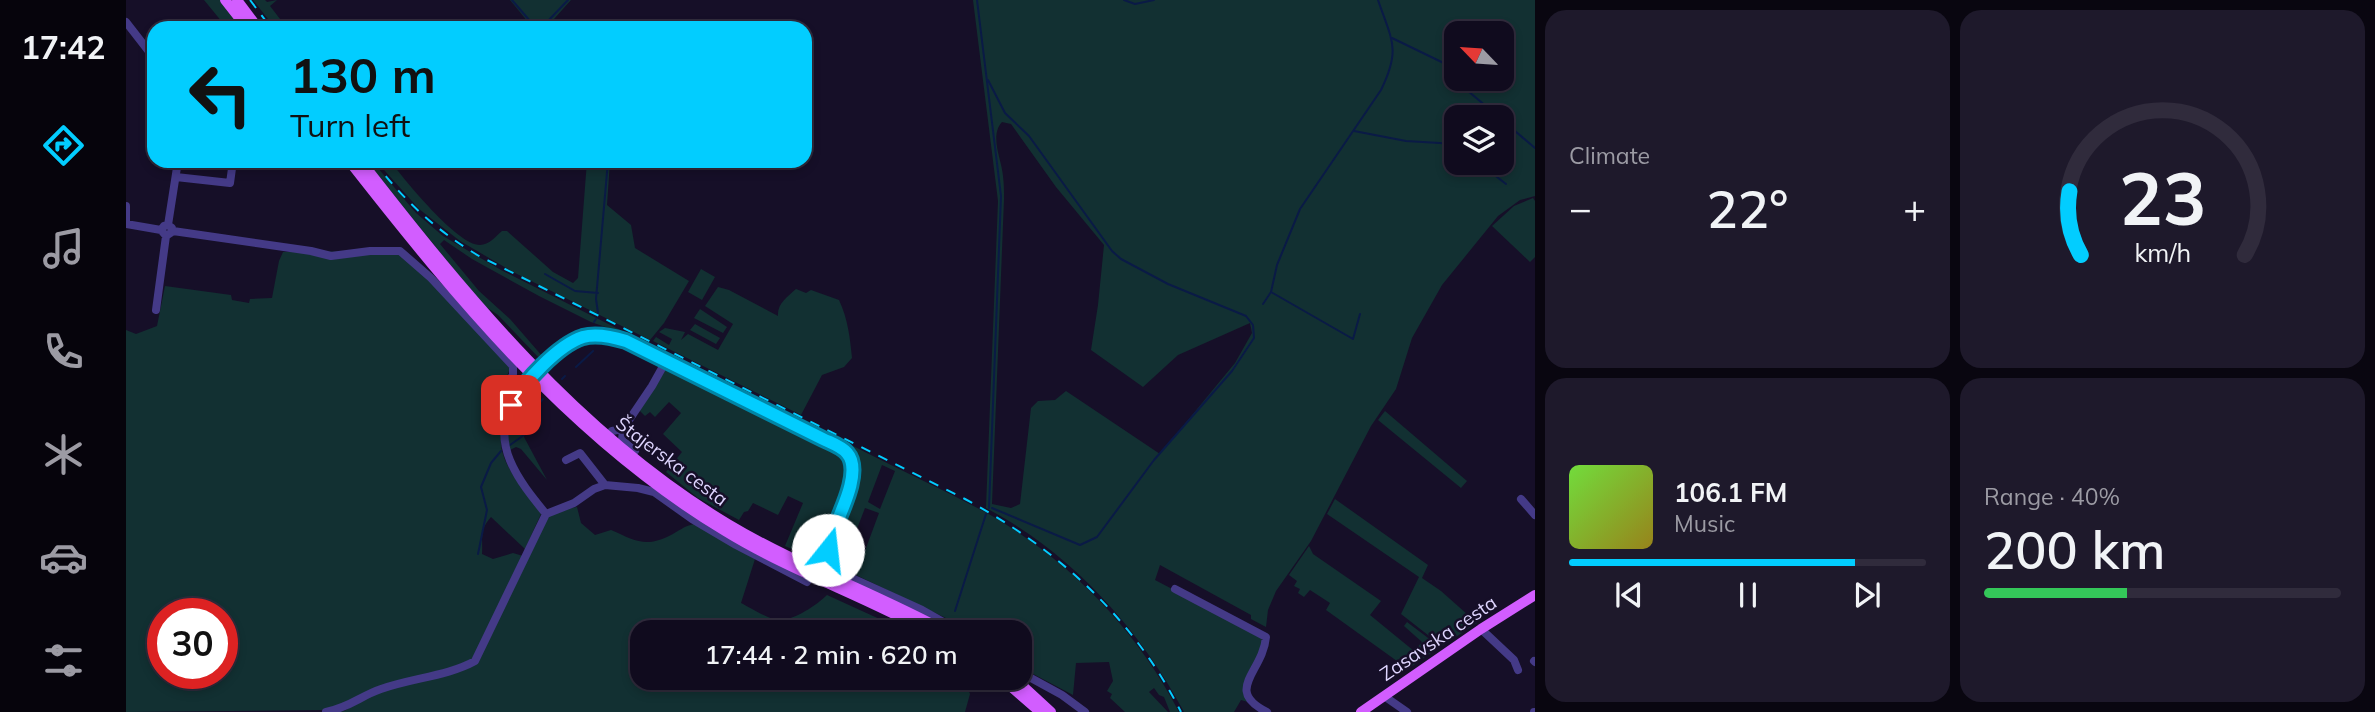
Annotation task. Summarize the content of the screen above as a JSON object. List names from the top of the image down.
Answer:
{
  "streets": {
    "main road": ["Štajerska cesta", "Zasavska cesta"]
  },
  "north": "top left",
  "page": {
    "tabs": "17:42",
    "tile": [
      "Climate",
      ["Range · 40%", "200 km"]
    ],
    "turn": ["130 m", "Turn left"],
    "heat": ["−", "22°", "+"],
    "song": ["106.1 FM", "Music"],
    "limit": "30",
    "trip": "17:44 · 2 min · 620 m",
    "gauge": ["23", "km/h"]
  }
}
